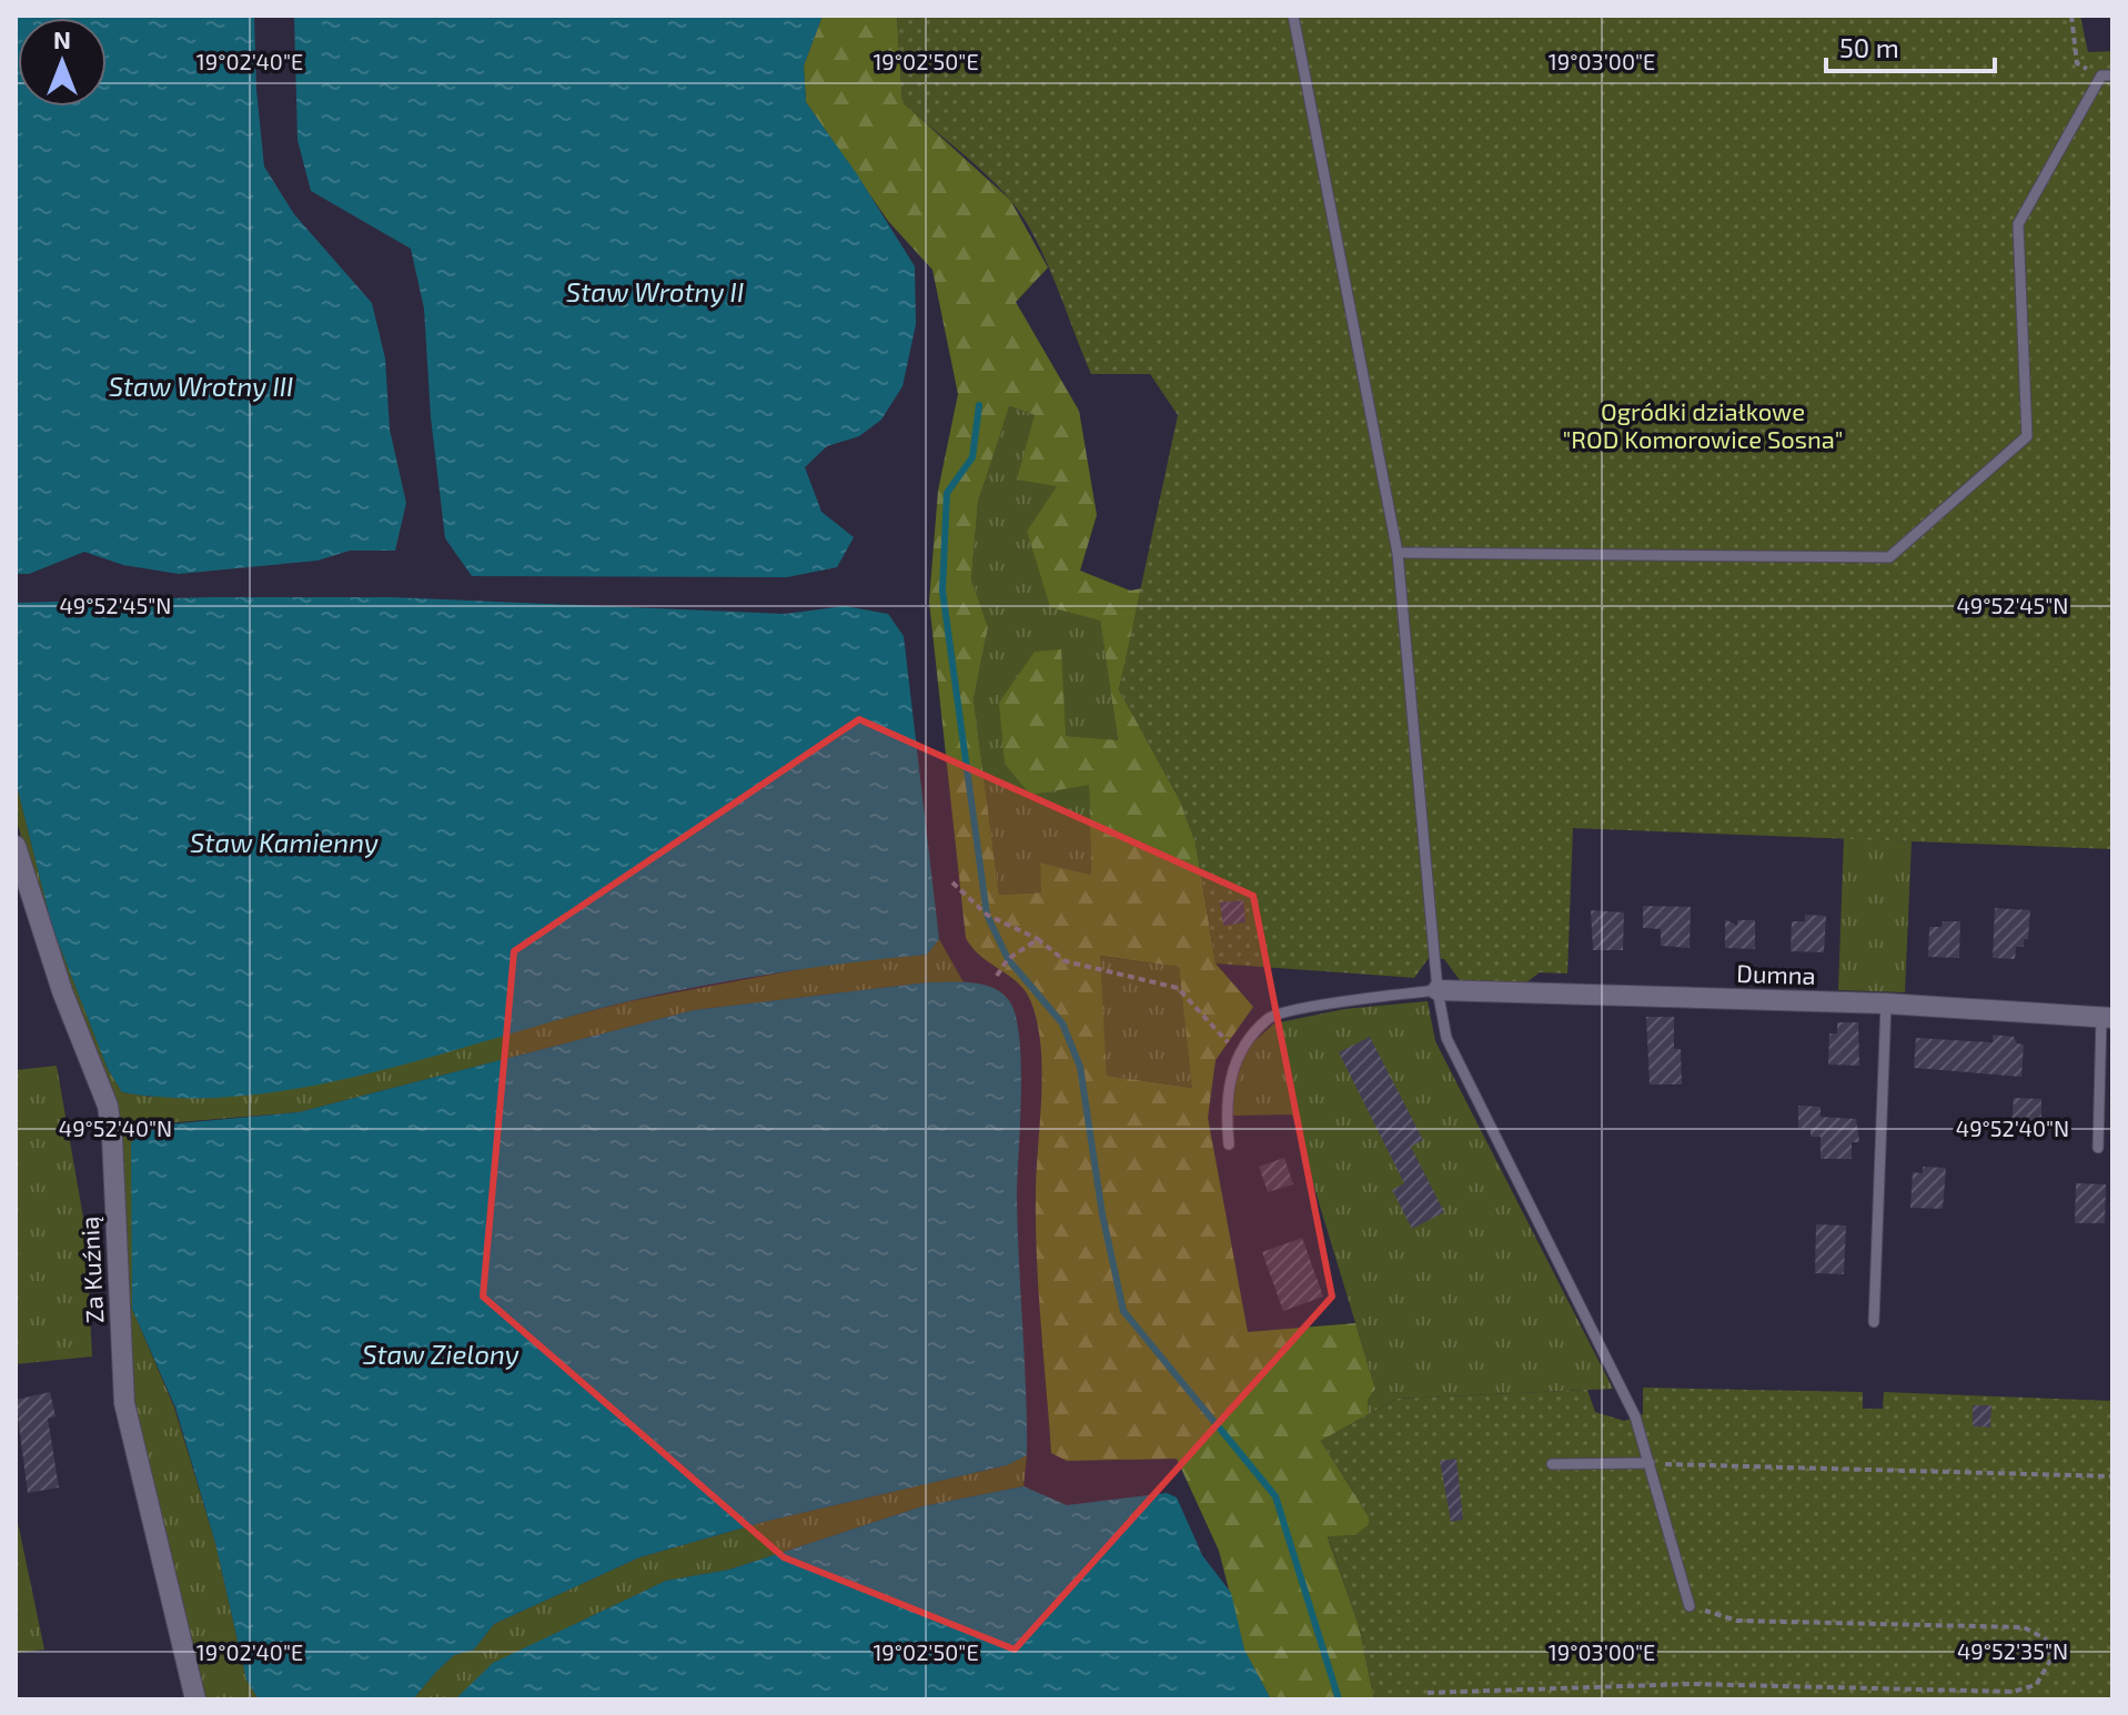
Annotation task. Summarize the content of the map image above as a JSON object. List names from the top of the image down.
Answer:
{
  "streets": {
    "street": ["Dumna", "Za Kuźnią"]
  },
  "water": [
    "Staw Wrotny II",
    "Staw Wrotny III",
    "Staw Kamienny",
    "Staw Zielony"
  ],
  "parks": ["Ogródki działkowe \"ROD Komorowice Sosna\""],
  "scale_bar": "50 m",
  "north": "top",
  "coordinates": [
    "19°02'40\"E",
    "19°02'50\"E",
    "19°03'00\"E",
    "49°52'45\"N",
    "49°52'40\"N",
    "49°52'35\"N"
  ]
}
